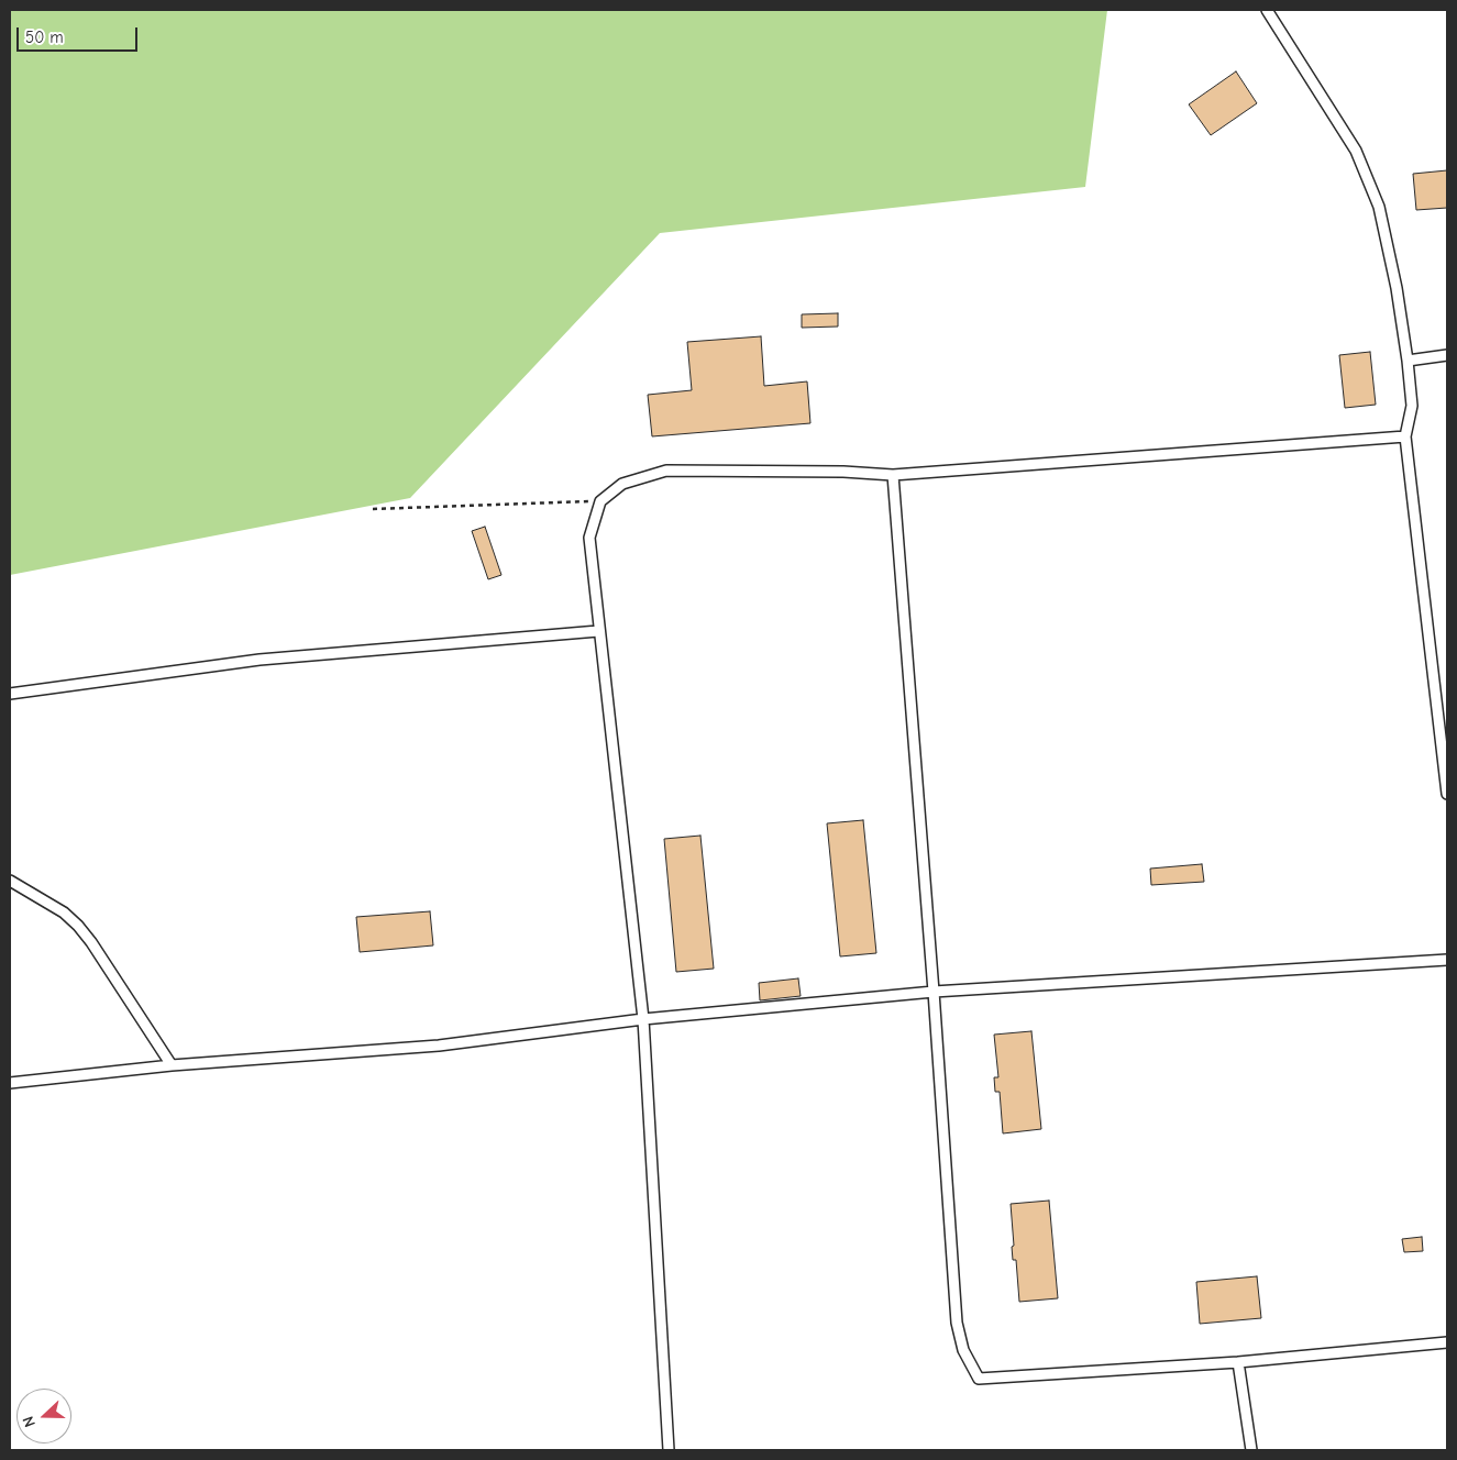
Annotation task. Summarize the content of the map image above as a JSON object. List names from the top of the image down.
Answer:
{
  "scale_bar": "50 m",
  "north": "left"
}
